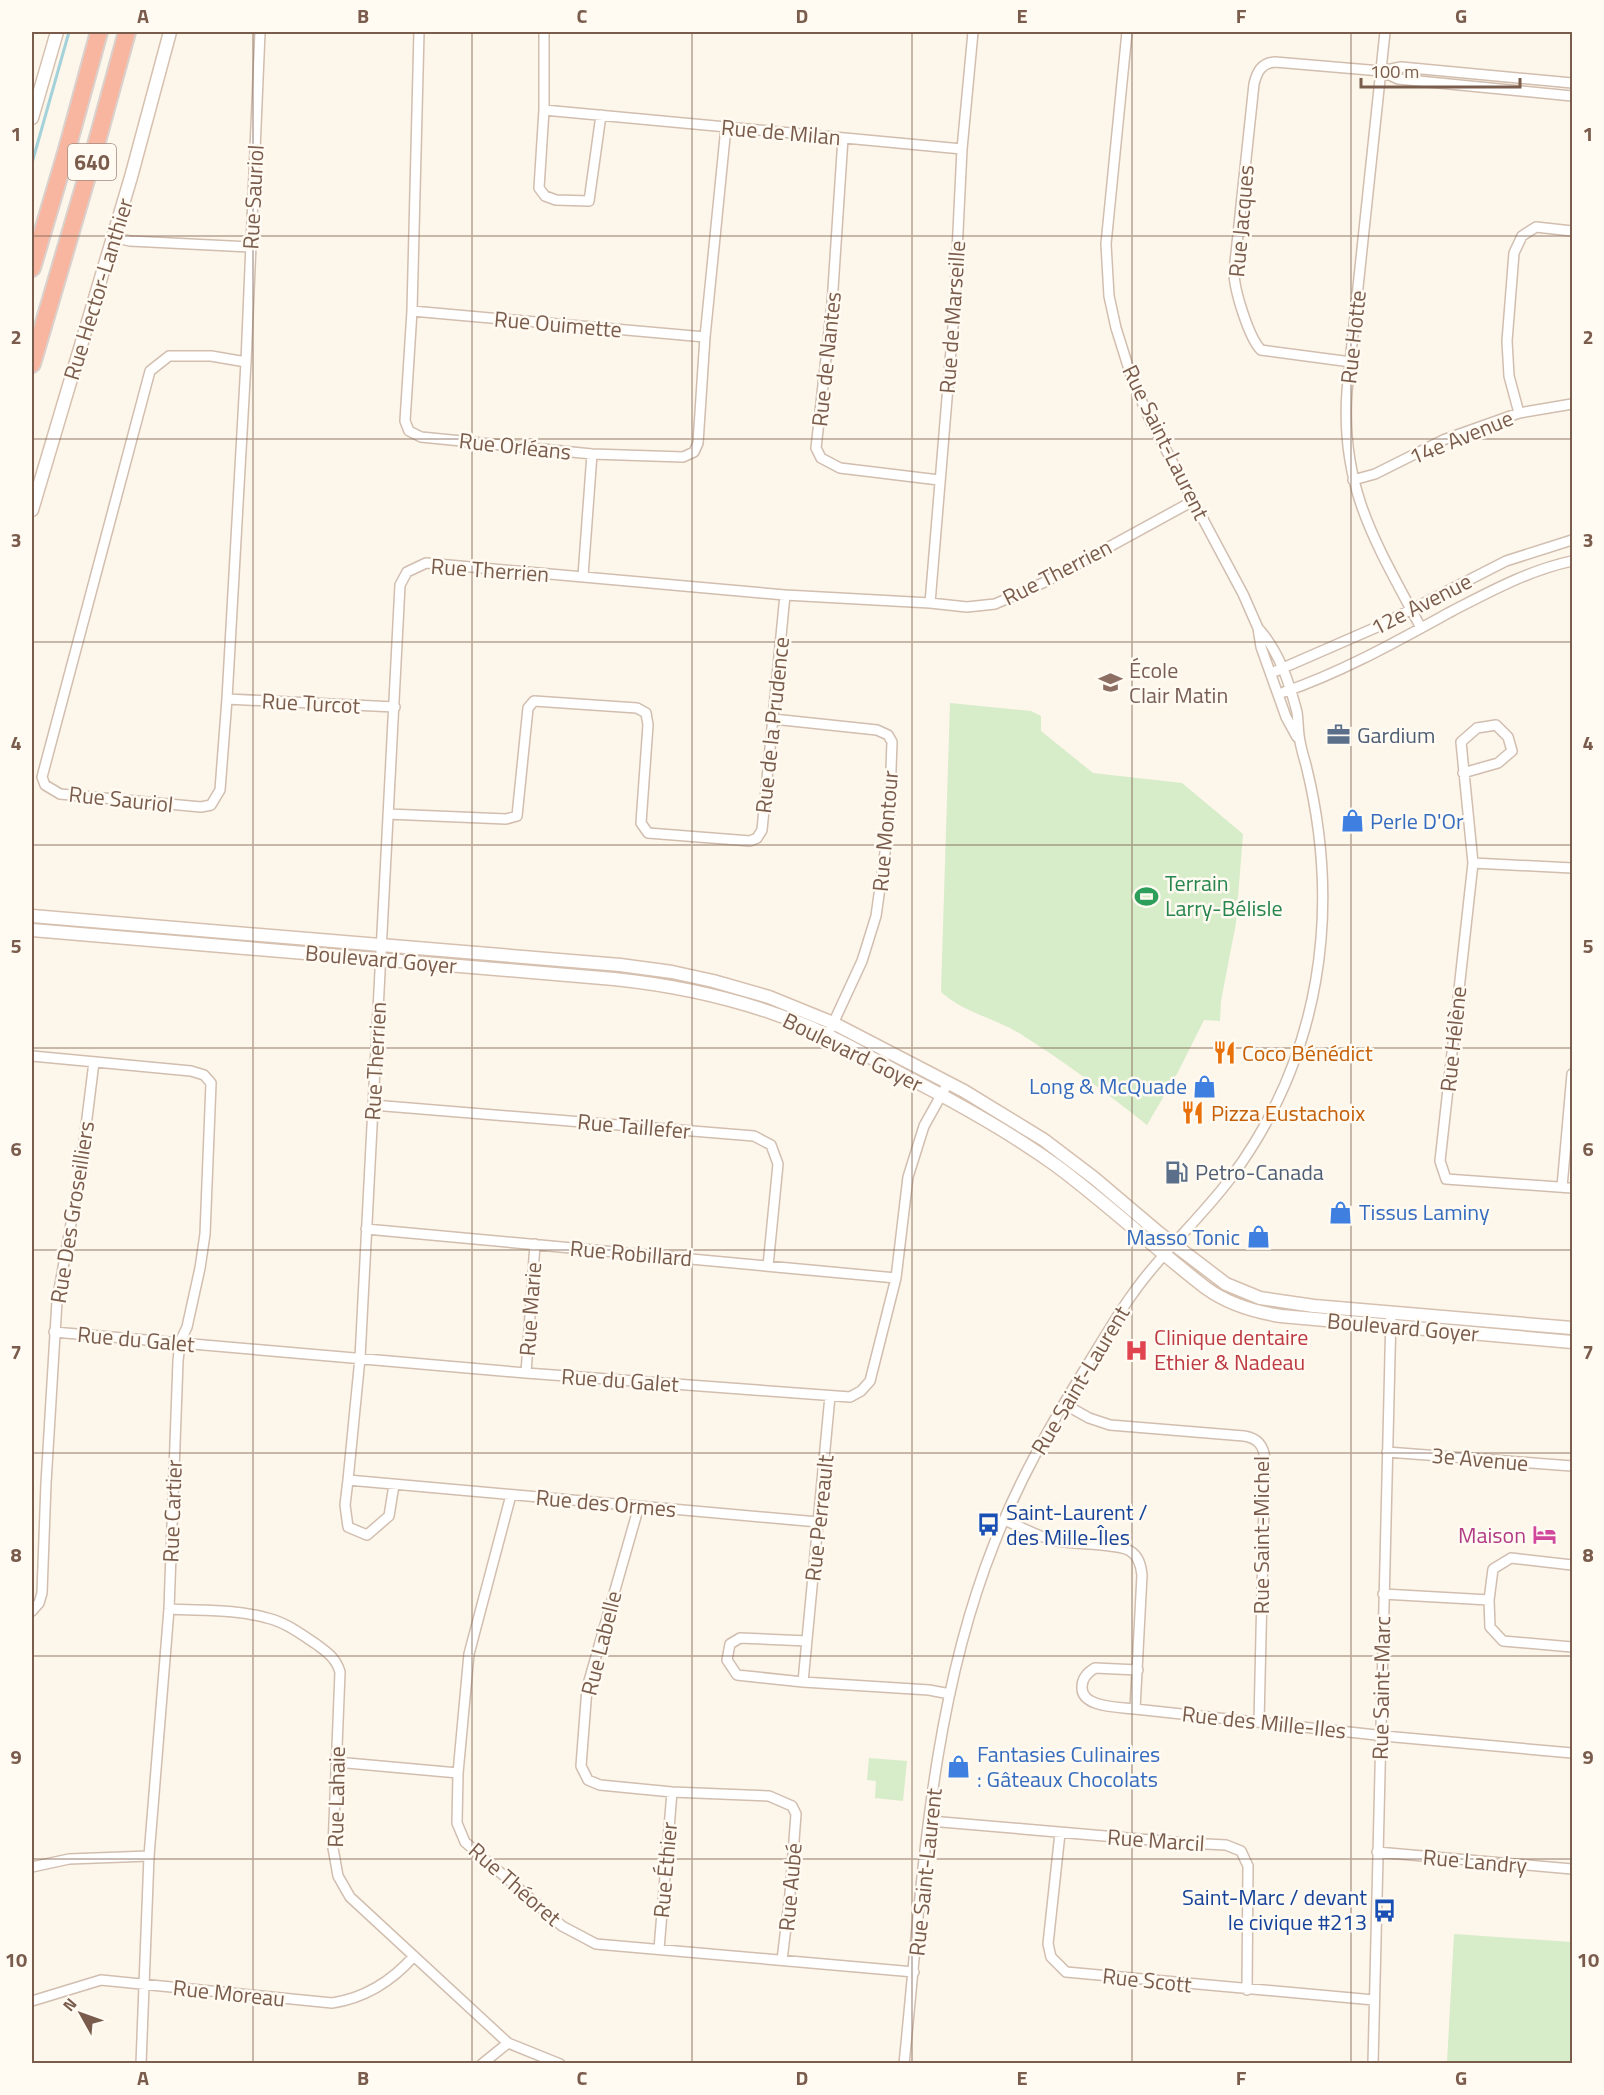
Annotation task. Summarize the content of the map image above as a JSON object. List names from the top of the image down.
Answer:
{
  "streets": {
    "highway": ["640"],
    "street": [
      "Rue de Milan",
      "Rue Sauriol",
      "Rue Jacques",
      "Rue Hector-Lanthier",
      "Rue de Marseille",
      "Rue Ouimette",
      "Rue Hotte",
      "Rue de Nantes",
      "14e Avenue",
      "Rue Saint-Laurent",
      "Rue Orléans",
      "Rue Therrien",
      "12e Avenue",
      "Rue Turcot",
      "Rue de la Prudence",
      "Rue Montour",
      "Boulevard Goyer",
      "Rue Hélène",
      "Rue Taillefer",
      "Rue Des Groseilliers",
      "Rue Robillard",
      "Rue Marie",
      "Rue du Galet",
      "3e Avenue",
      "Rue des Ormes",
      "Rue Cartier",
      "Rue Perreault",
      "Rue Saint-Michel",
      "Rue Labelle",
      "Rue Saint-Marc",
      "Rue des Mille-Iles",
      "Rue Lahaie",
      "Rue Marcil",
      "Rue Landry",
      "Rue Éthier",
      "Rue Théoret",
      "Rue Aubé",
      "Rue Scott",
      "Rue Moreau"
    ]
  },
  "crossings": [
    ["Rue de Milan", "Rue de Marseille"],
    ["Rue de Milan", "Rue de Nantes"],
    ["Rue de Milan", "Rue Orléans"],
    ["Rue Sauriol", "Rue Turcot"],
    ["Rue Jacques", "Rue Hotte"],
    ["Rue de Marseille", "Rue de Nantes"],
    ["Rue de Marseille", "Rue Therrien"],
    ["Rue Ouimette", "Rue Orléans"],
    ["Rue Hotte", "14e Avenue"],
    ["Rue Hotte", "12e Avenue"],
    ["Rue Saint-Laurent", "Rue Therrien"],
    ["Rue Saint-Laurent", "12e Avenue"],
    ["Rue Saint-Laurent", "Boulevard Goyer"],
    ["Rue Saint-Laurent", "Rue Saint-Michel"],
    ["Rue Saint-Laurent", "Rue Marcil"],
    ["Rue Saint-Laurent", "Rue Théoret"],
    ["Rue Therrien", "Rue Turcot"],
    ["Rue Therrien", "Rue de la Prudence"],
    ["Rue Therrien", "Boulevard Goyer"],
    ["Rue Therrien", "Rue Taillefer"],
    ["Rue Therrien", "Rue Robillard"],
    ["Rue Therrien", "Rue du Galet"],
    ["Rue de la Prudence", "Rue Montour"],
    ["Rue Montour", "Boulevard Goyer"],
    ["Boulevard Goyer", "Rue du Galet"],
    ["Boulevard Goyer", "Rue Saint-Marc"],
    ["Rue Taillefer", "Rue Robillard"],
    ["Rue Des Groseilliers", "Rue du Galet"],
    ["Rue Des Groseilliers", "Rue Cartier"],
    ["Rue Robillard", "Rue Marie"],
    ["Rue Robillard", "Rue du Galet"],
    ["Rue Marie", "Rue du Galet"],
    ["Rue du Galet", "Rue Cartier"],
    ["Rue du Galet", "Rue Perreault"],
    ["3e Avenue", "Rue Saint-Marc"],
    ["Rue des Ormes", "Rue Perreault"],
    ["Rue des Ormes", "Rue Labelle"],
    ["Rue des Ormes", "Rue Théoret"],
    ["Rue Cartier", "Rue Lahaie"],
    ["Rue Cartier", "Rue Moreau"],
    ["Rue Saint-Michel", "Rue des Mille-Iles"],
    ["Rue Labelle", "Rue Éthier"],
    ["Rue Labelle", "Rue Aubé"],
    ["Rue Saint-Marc", "Rue des Mille-Iles"],
    ["Rue Saint-Marc", "Rue Landry"],
    ["Rue Saint-Marc", "Rue Scott"],
    ["Rue Lahaie", "Rue Moreau"],
    ["Rue Marcil", "Rue Scott"],
    ["Rue Éthier", "Rue Théoret"],
    ["Rue Théoret", "Rue Aubé"]
  ],
  "places": {
    "school or university": ["École Clair Matin"],
    "office": ["Gardium"],
    "shop": [
      "Perle D'Or",
      "Long & McQuade",
      "Tissus Laminy",
      "Masso Tonic",
      "Fantasies Culinaires : Gâteaux Chocolats"
    ],
    "sports": ["Terrain Larry-Bélisle"],
    "restaurant": ["Coco Bénédict", "Pizza Eustachoix"],
    "fuel station": ["Petro-Canada"],
    "hospital": ["Clinique dentaire Ethier & Nadeau"],
    "bus stop": ["Saint-Laurent / des Mille-Îles", "Saint-Marc / devant le civique #213"],
    "hotel": ["Maison"]
  },
  "scale_bar": "100 m",
  "north": "top left",
  "grid": {
    "columns": [
      "A",
      "B",
      "C",
      "D",
      "E",
      "F",
      "G"
    ],
    "rows": [
      "1",
      "2",
      "3",
      "4",
      "5",
      "6",
      "7",
      "8",
      "9",
      "10"
    ]
  }
}
